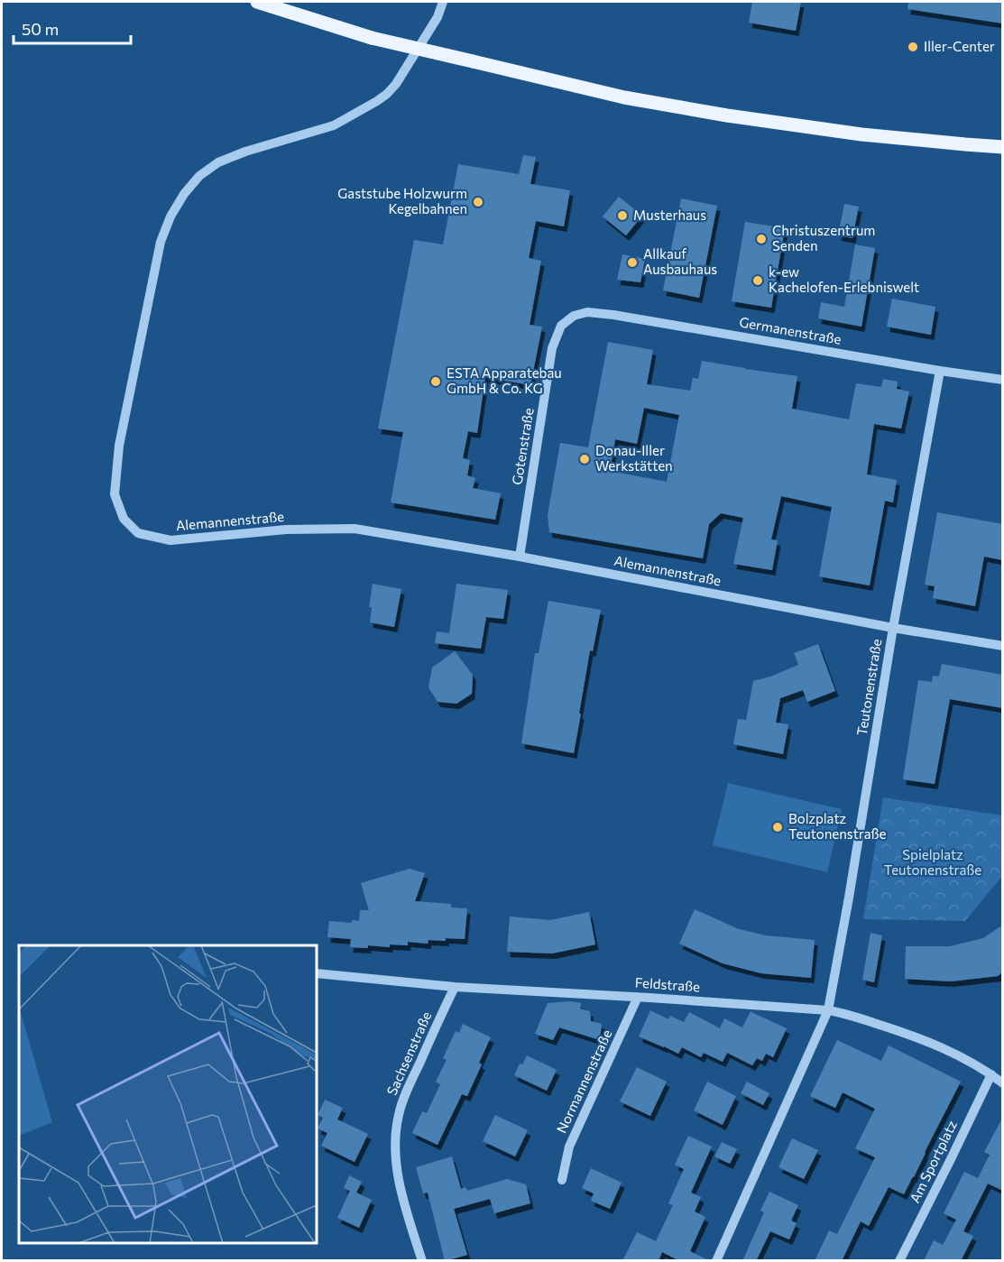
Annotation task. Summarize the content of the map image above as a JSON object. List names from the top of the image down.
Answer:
{
  "streets": {
    "street": [
      "Germanenstraße",
      "Gotenstraße",
      "Alemannenstraße",
      "Teutonenstraße",
      "Feldstraße",
      "Sachsenstraße",
      "Normannenstraße",
      "Am Sportplatz"
    ]
  },
  "crossings": [
    ["Germanenstraße", "Gotenstraße"],
    ["Germanenstraße", "Teutonenstraße"],
    ["Gotenstraße", "Alemannenstraße"],
    ["Alemannenstraße", "Teutonenstraße"],
    ["Teutonenstraße", "Feldstraße"],
    ["Feldstraße", "Sachsenstraße"],
    ["Feldstraße", "Normannenstraße"],
    ["Feldstraße", "Am Sportplatz"]
  ],
  "parks": ["Spielplatz Teutonenstraße"],
  "places": [
    "Iller-Center",
    "Gaststube Holzwurm Kegelbahnen",
    "Musterhaus",
    "Christuszentrum Senden",
    "Allkauf Ausbauhaus",
    "k-ew Kachelofen-Erlebniswelt",
    "ESTA Apparatebau GmbH & Co. KG",
    "Donau-Iller Werkstätten",
    "Bolzplatz Teutonenstraße"
  ],
  "scale_bar": "50 m"
}
